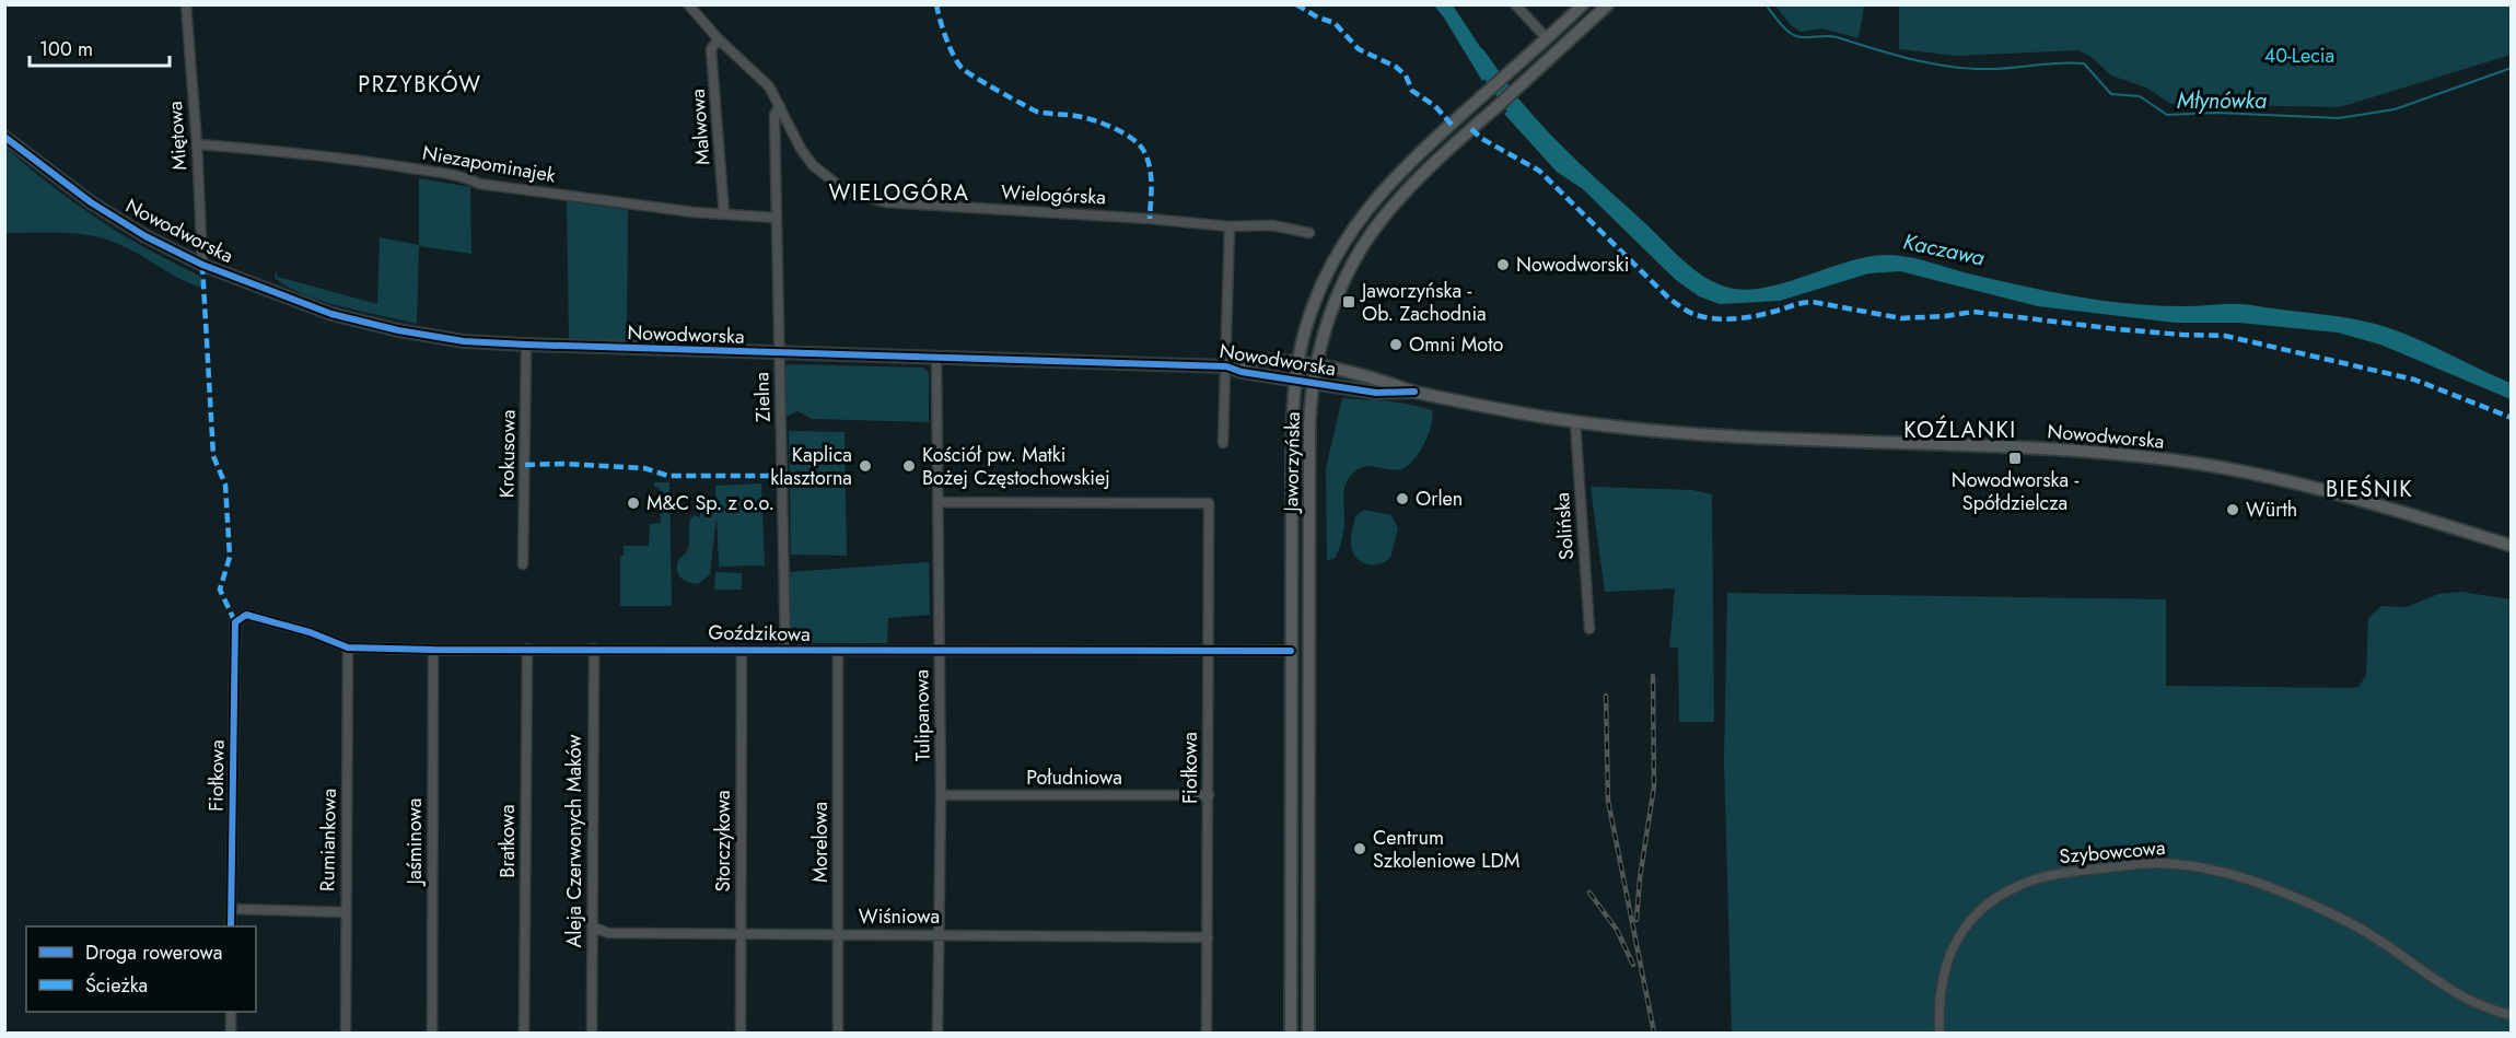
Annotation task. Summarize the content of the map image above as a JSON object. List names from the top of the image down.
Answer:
{
  "streets": {
    "street": [
      "Malwowa",
      "Miętowa",
      "Niezapominajek",
      "Wielogórska",
      "Nowodworska",
      "Zielna",
      "Krokusowa",
      "Jaworzyńska",
      "Solińska",
      "Goździkowa",
      "Tulipanowa",
      "Fiołkowa",
      "Południowa",
      "Rumiankowa",
      "Jaśminowa",
      "Bratkowa",
      "Aleja Czerwonych Maków",
      "Storczykowa",
      "Morelowa",
      "Szybowcowa",
      "Wiśniowa"
    ]
  },
  "crossings": [
    ["Malwowa", "Niezapominajek"],
    ["Malwowa", "Wielogórska"],
    ["Miętowa", "Niezapominajek"],
    ["Miętowa", "Nowodworska"],
    ["Niezapominajek", "Zielna"],
    ["Wielogórska", "Zielna"],
    ["Nowodworska", "Zielna"],
    ["Nowodworska", "Krokusowa"],
    ["Nowodworska", "Jaworzyńska"],
    ["Nowodworska", "Solińska"],
    ["Nowodworska", "Tulipanowa"],
    ["Zielna", "Goździkowa"],
    ["Jaworzyńska", "Goździkowa"],
    ["Goździkowa", "Tulipanowa"],
    ["Goździkowa", "Fiołkowa"],
    ["Goździkowa", "Rumiankowa"],
    ["Goździkowa", "Jaśminowa"],
    ["Goździkowa", "Bratkowa"],
    ["Goździkowa", "Aleja Czerwonych Maków"],
    ["Goździkowa", "Storczykowa"],
    ["Goździkowa", "Morelowa"],
    ["Tulipanowa", "Fiołkowa"],
    ["Tulipanowa", "Południowa"],
    ["Tulipanowa", "Wiśniowa"],
    ["Fiołkowa", "Południowa"],
    ["Fiołkowa", "Wiśniowa"],
    ["Aleja Czerwonych Maków", "Wiśniowa"],
    ["Storczykowa", "Wiśniowa"],
    ["Morelowa", "Wiśniowa"]
  ],
  "districts": [
    "PRZYBKÓW",
    "WIELOGÓRA",
    "KOŹLANKI",
    "BIEŚNIK"
  ],
  "water": ["Młynówka", "Kaczawa"],
  "parks": ["40-Lecia"],
  "places": {
    "other": [
      "Nowodworski",
      "Omni Moto",
      "Kaplica klasztorna",
      "Kościół pw. Matki Bożej Częstochowskiej",
      "Orlen",
      "M&C Sp. z o.o.",
      "Würth",
      "Centrum Szkoleniowe LDM"
    ],
    "transit": ["Jaworzyńska - Ob. Zachodnia", "Nowodworska - Spółdzielcza"]
  },
  "legend": ["Droga rowerowa", "Ścieżka"],
  "scale_bar": "100 m"
}
